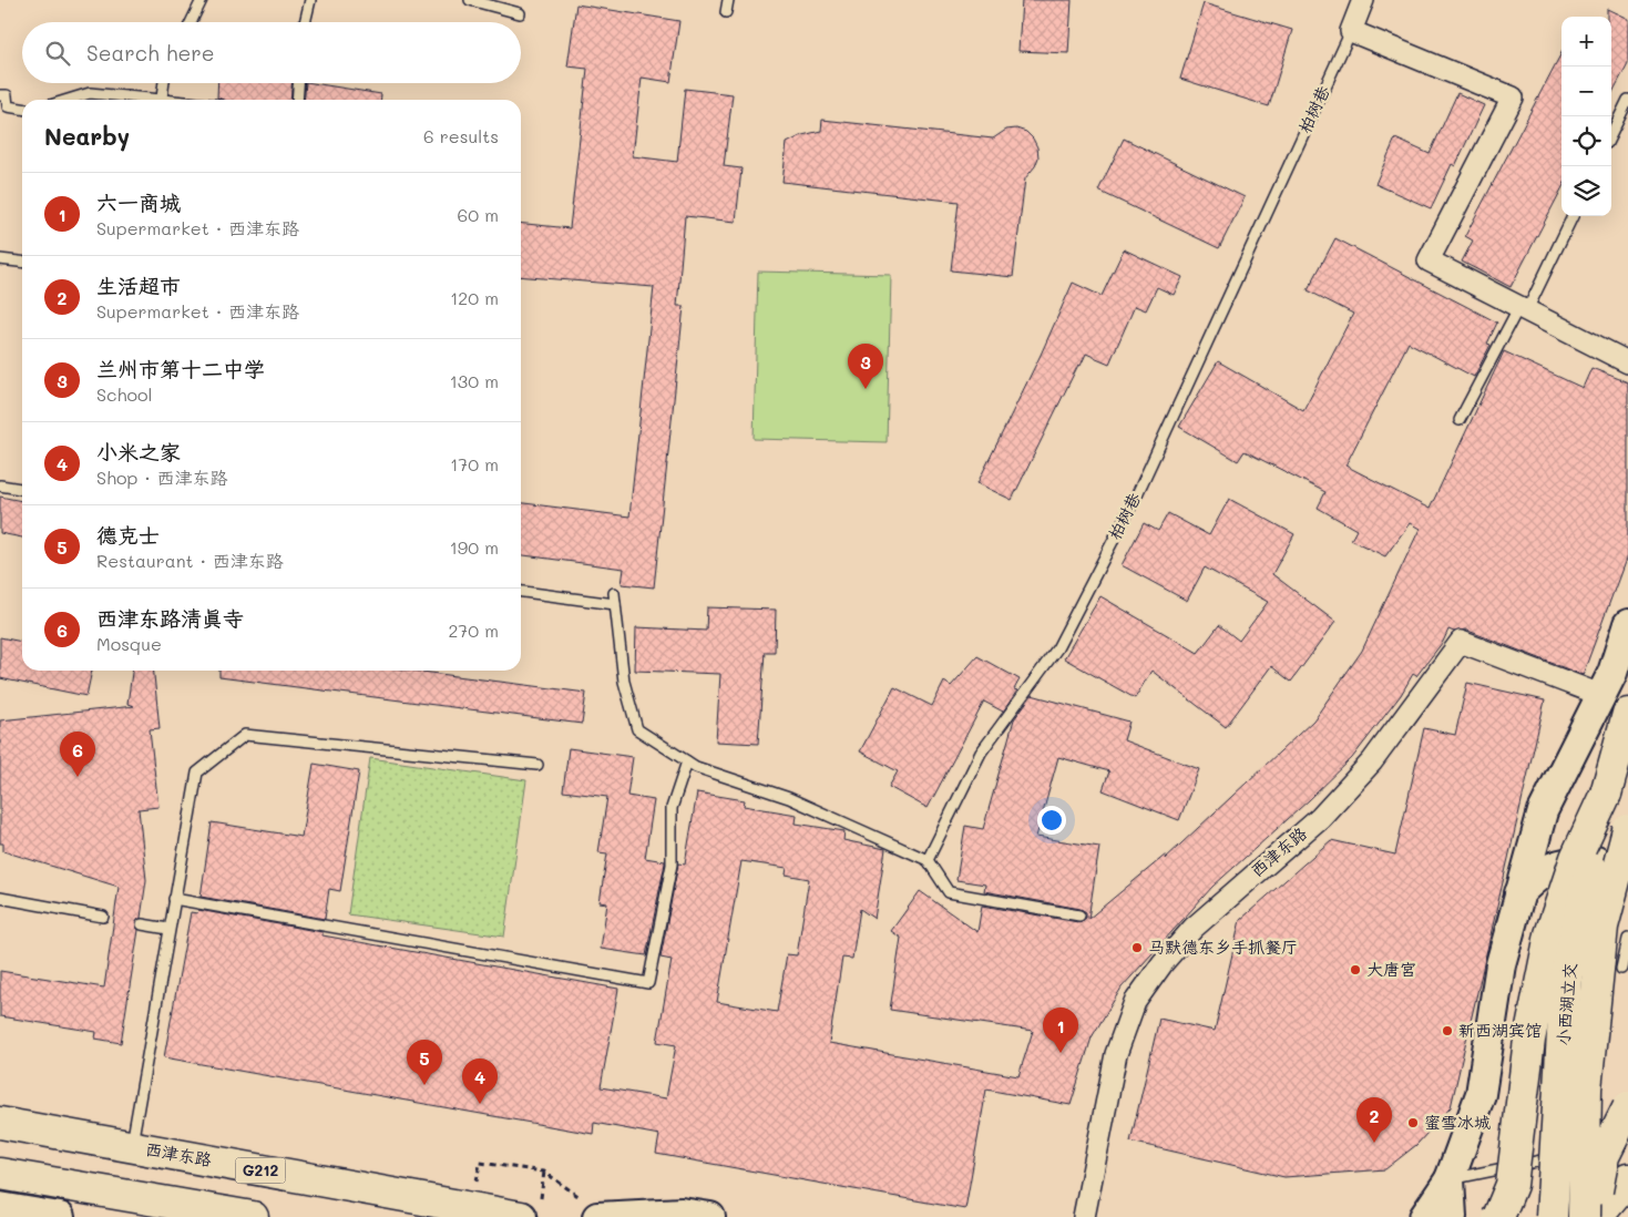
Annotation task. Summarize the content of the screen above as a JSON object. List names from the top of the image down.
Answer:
{
  "streets": {
    "main road": ["西津东路", "小西湖立交", "G212"],
    "street": ["柏树巷"]
  },
  "places": [
    "马默德东乡手抓餐厅",
    "大唐宫",
    "新西湖宾馆",
    "蜜雪冰城"
  ],
  "page": {
    "map_buttons": ["+", "−"],
    "search": "Search here",
    "heading": ["Nearby", "6 results"],
    "list": [
      {
        "mark": "1",
        "name": "六一商城",
        "note": "Supermarket · 西津东路",
        "value": "60 m"
      },
      {
        "mark": "2",
        "name": "生活超市",
        "note": "Supermarket · 西津东路",
        "value": "120 m"
      },
      {
        "mark": "3",
        "name": "兰州市第十二中学",
        "note": "School",
        "value": "130 m"
      },
      {
        "mark": "4",
        "name": "小米之家",
        "note": "Shop · 西津东路",
        "value": "170 m"
      },
      {
        "mark": "5",
        "name": "德克士",
        "note": "Restaurant · 西津东路",
        "value": "190 m"
      },
      {
        "mark": "6",
        "name": "西津东路清真寺",
        "note": "Mosque",
        "value": "270 m"
      }
    ],
    "pins": [
      "3",
      "6",
      "1",
      "5",
      "4",
      "2"
    ]
  }
}
